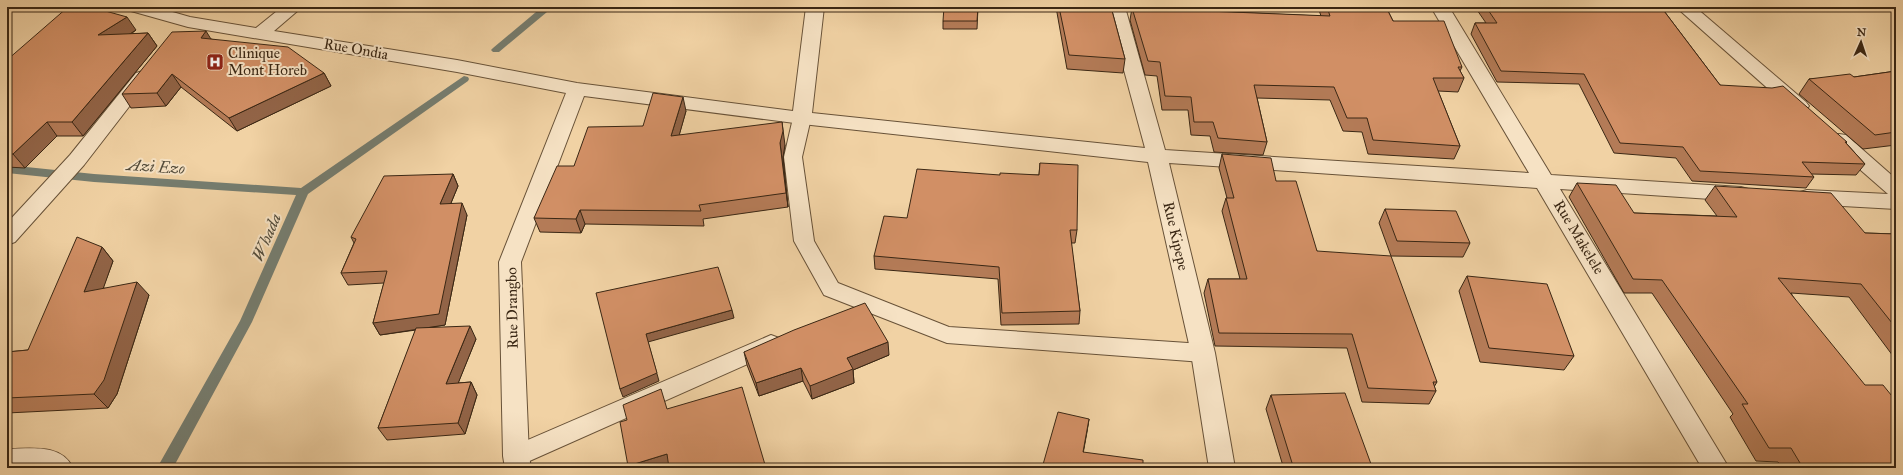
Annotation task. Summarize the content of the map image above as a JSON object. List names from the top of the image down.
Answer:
{
  "streets": {
    "street": [
      "Rue Ondia",
      "Rue Kipepe",
      "Rue Makelele",
      "Rue Drangbo"
    ]
  },
  "crossings": [
    ["Rue Ondia", "Rue Kipepe"],
    ["Rue Ondia", "Rue Makelele"],
    ["Rue Ondia", "Rue Drangbo"]
  ],
  "water": ["Azi Ezo", "Whada"],
  "places": {
    "hospital": ["Clinique Mont Horeb"]
  },
  "north": "top"
}
